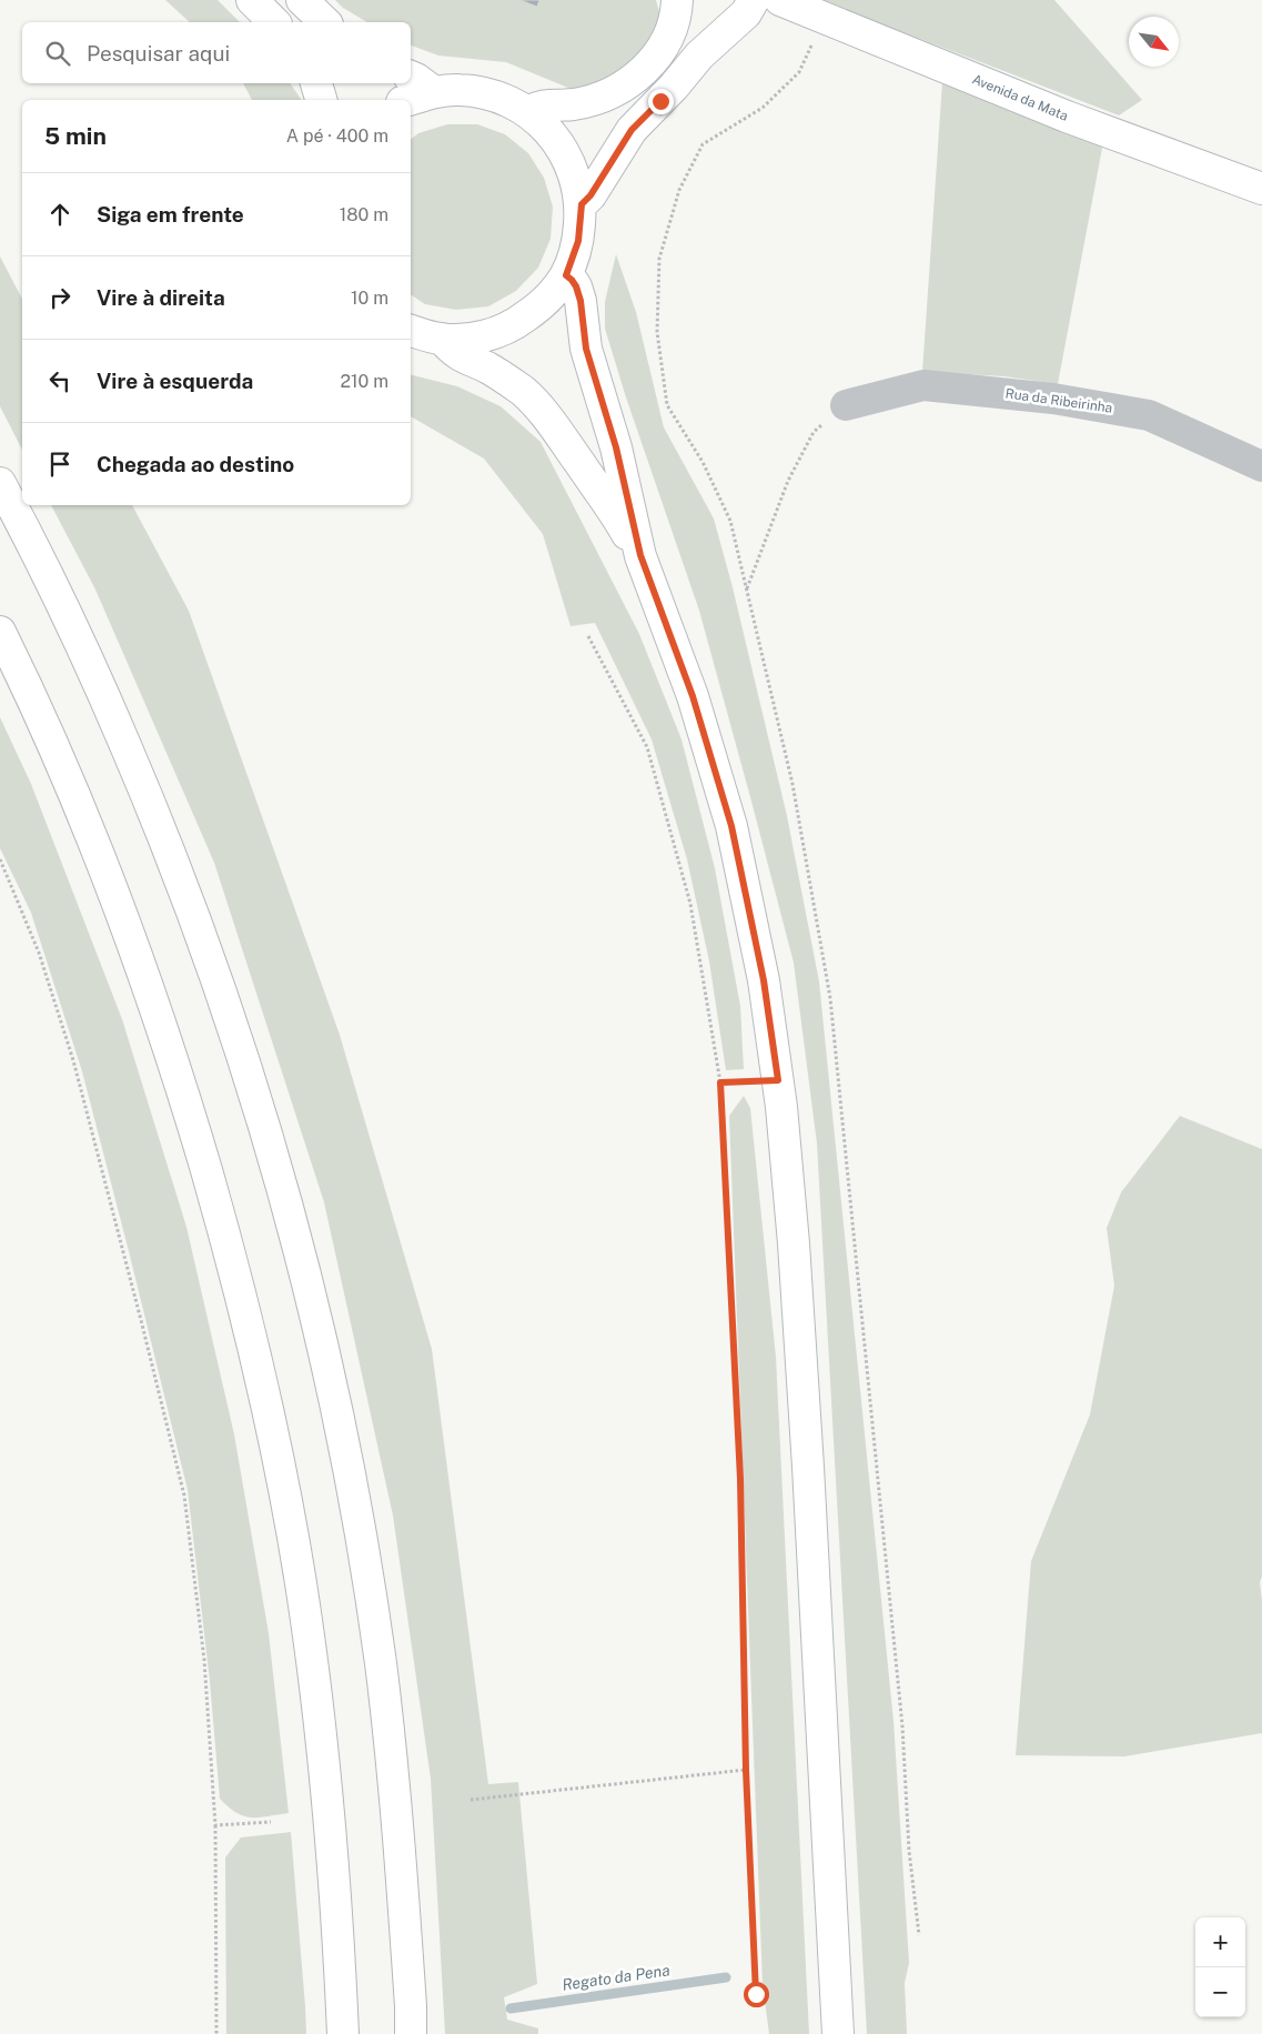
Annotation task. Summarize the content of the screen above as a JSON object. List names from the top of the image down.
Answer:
{
  "streets": {
    "main road": ["Avenida da Mata"],
    "street": ["Rua da Ribeirinha"]
  },
  "water": ["Regato da Pena"],
  "north": "bottom right",
  "page": {
    "search": "Pesquisar aqui",
    "heading": ["5 min", "A pé · 400 m"],
    "list": [
      ["Siga em frente", "180 m"],
      ["Vire à direita", "10 m"],
      ["Vire à esquerda", "210 m"],
      "Chegada ao destino"
    ],
    "map_buttons": ["+", "−"]
  }
}
